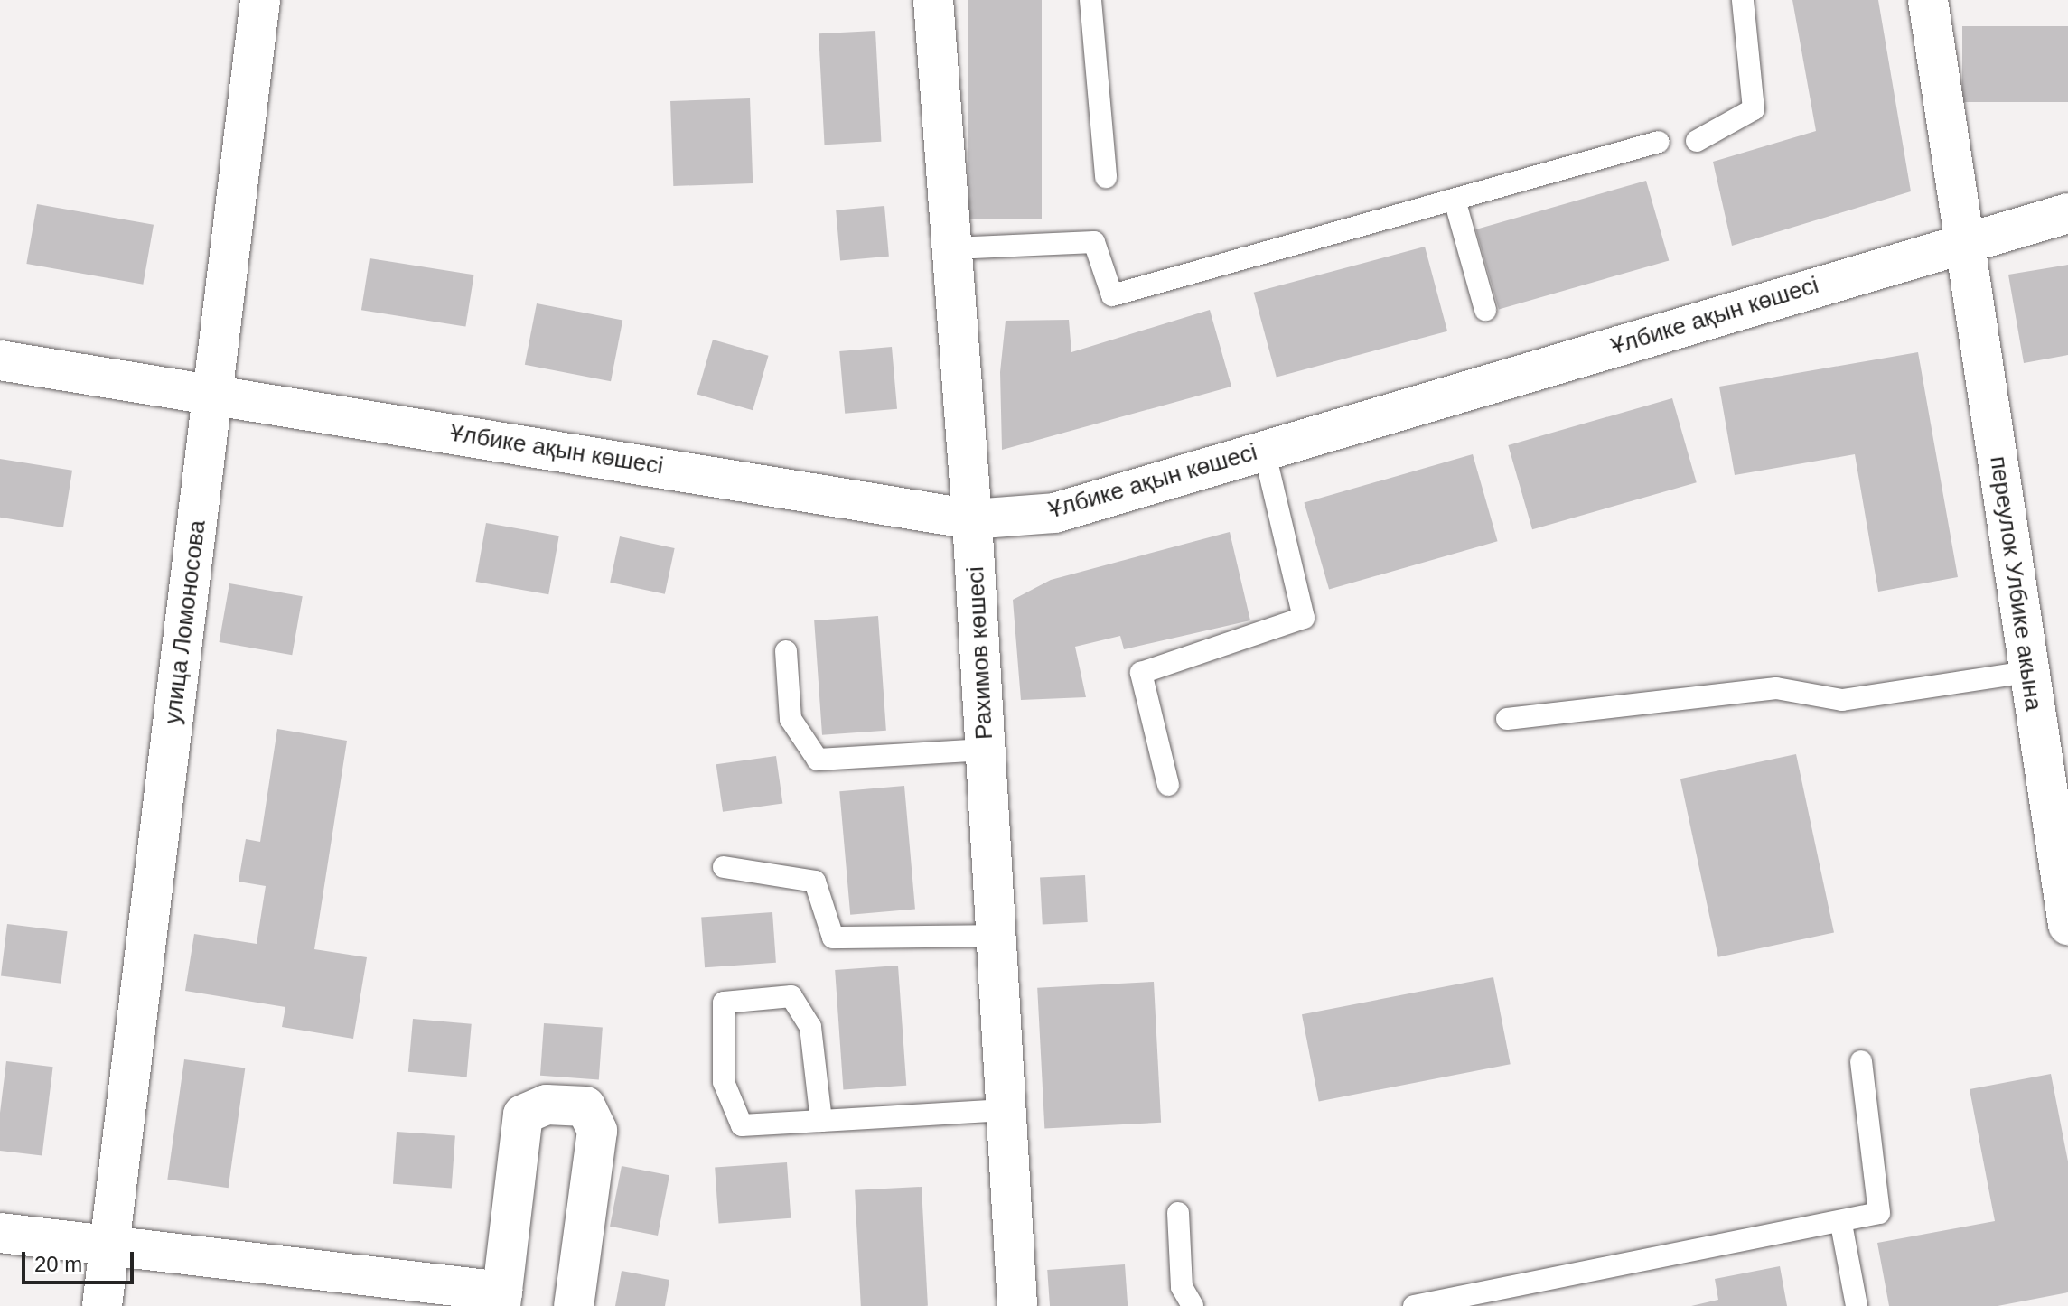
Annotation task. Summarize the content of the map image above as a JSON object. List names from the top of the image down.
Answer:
{
  "streets": {
    "street": [
      "Ұлбике ақын көшесі",
      "переулок Улбике акына",
      "улица Ломоносова",
      "Рахимов көшесі"
    ]
  },
  "crossings": [
    ["Ұлбике ақын көшесі", "переулок Улбике акына"],
    ["Ұлбике ақын көшесі", "улица Ломоносова"],
    ["Ұлбике ақын көшесі", "Рахимов көшесі"]
  ],
  "scale_bar": "20 m"
}
